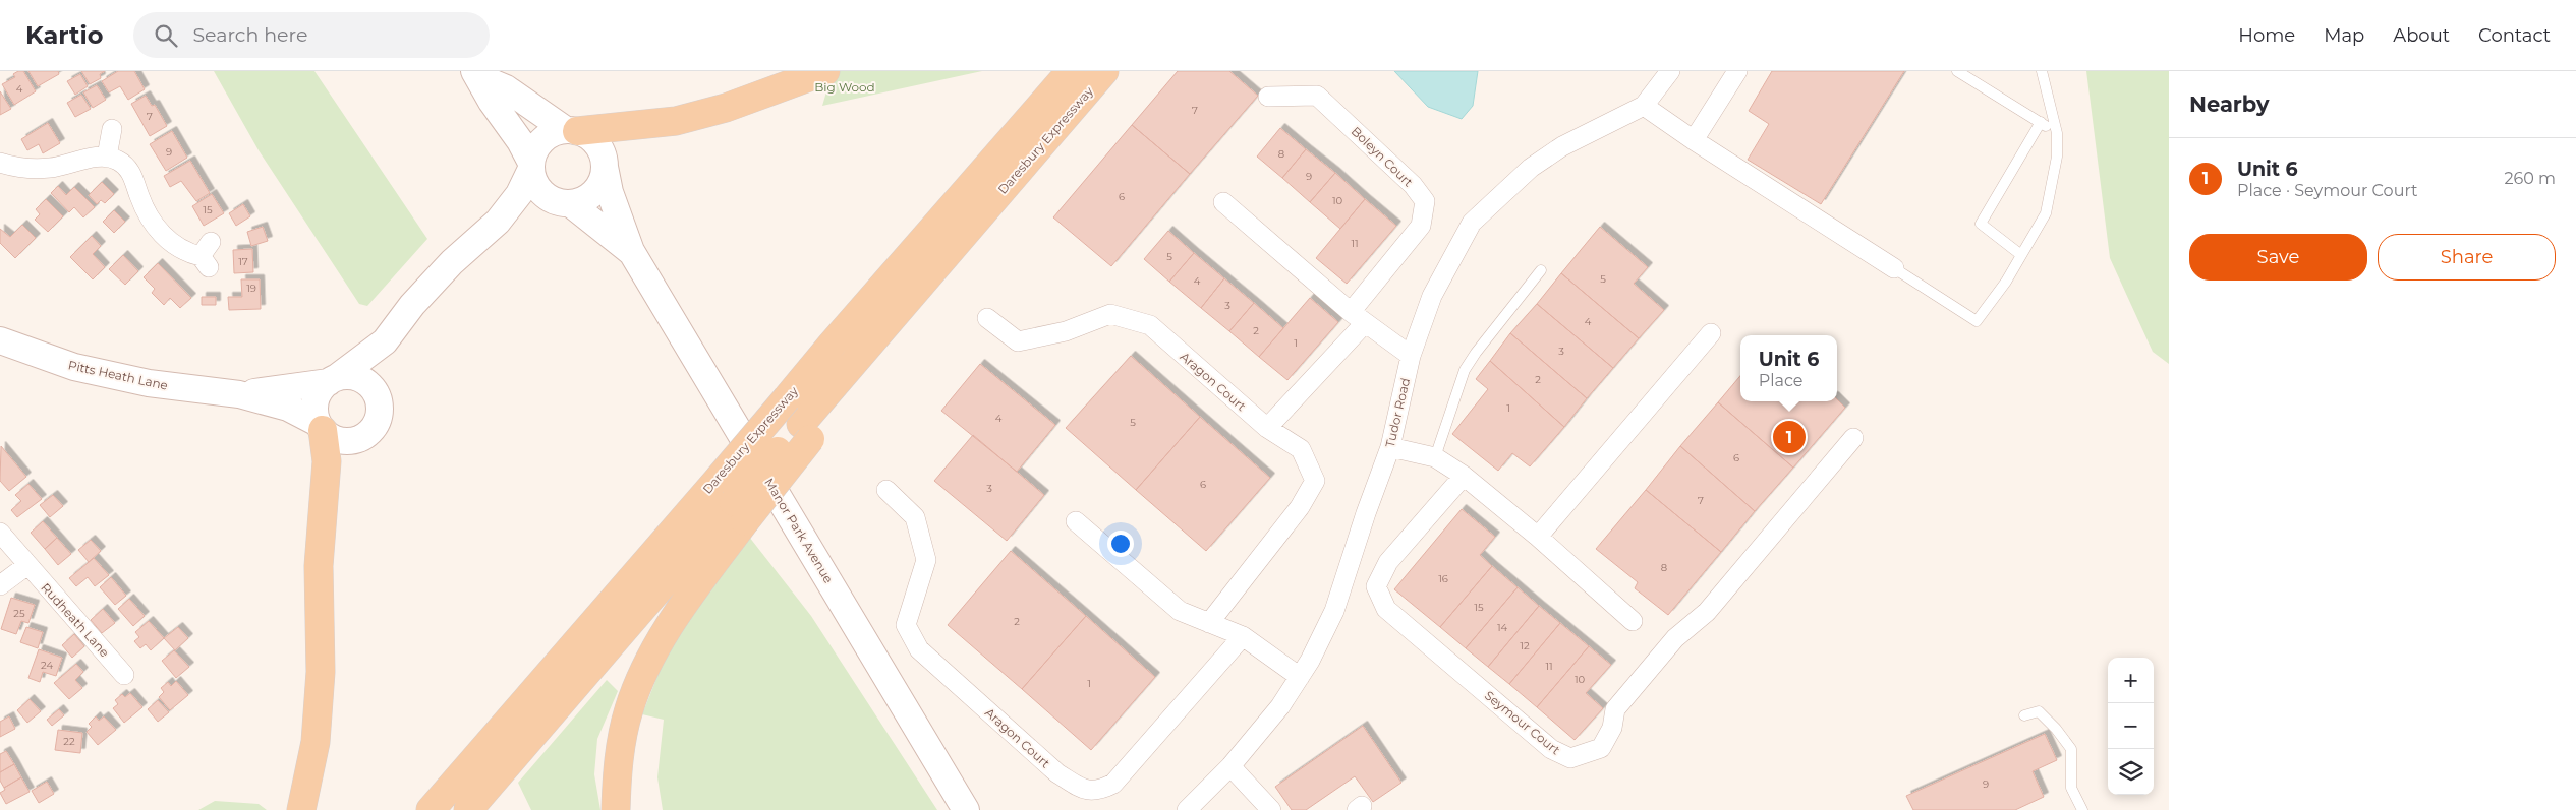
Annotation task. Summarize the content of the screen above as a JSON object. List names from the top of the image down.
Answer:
{
  "streets": {
    "main road": ["Daresbury Expressway"],
    "street": [
      "Boleyn Court",
      "Pitts Heath Lane",
      "Aragon Court",
      "Tudor Road",
      "Manor Park Avenue",
      "Rudheath Lane",
      "Seymour Court"
    ]
  },
  "crossings": [
    ["Boleyn Court", "Aragon Court"],
    ["Pitts Heath Lane", "Manor Park Avenue"]
  ],
  "parks": ["Big Wood"],
  "house_numbers": [
    "4",
    "7",
    "7",
    "9",
    "8",
    "9",
    "6",
    "10",
    "15",
    "11",
    "5",
    "17",
    "5",
    "4",
    "19",
    "3",
    "4",
    "2",
    "1",
    "3",
    "2",
    "1",
    "4",
    "5",
    "6",
    "6",
    "3",
    "7",
    "8",
    "16",
    "15",
    "25",
    "2",
    "14",
    "12",
    "24",
    "11",
    "10",
    "1",
    "22",
    "9"
  ],
  "page": {
    "header": "Kartio",
    "search": "Search here",
    "nav": [
      "Home",
      "Map",
      "About",
      "Contact"
    ],
    "heading": "Nearby",
    "list": [
      {
        "mark": "1",
        "name": "Unit 6",
        "note": "Place · Seymour Court",
        "value": "260 m"
      }
    ],
    "buttons": ["Save", "Share"],
    "popup": ["Unit 6", "Place"],
    "pins": "1",
    "map_buttons": ["+", "−"]
  }
}
